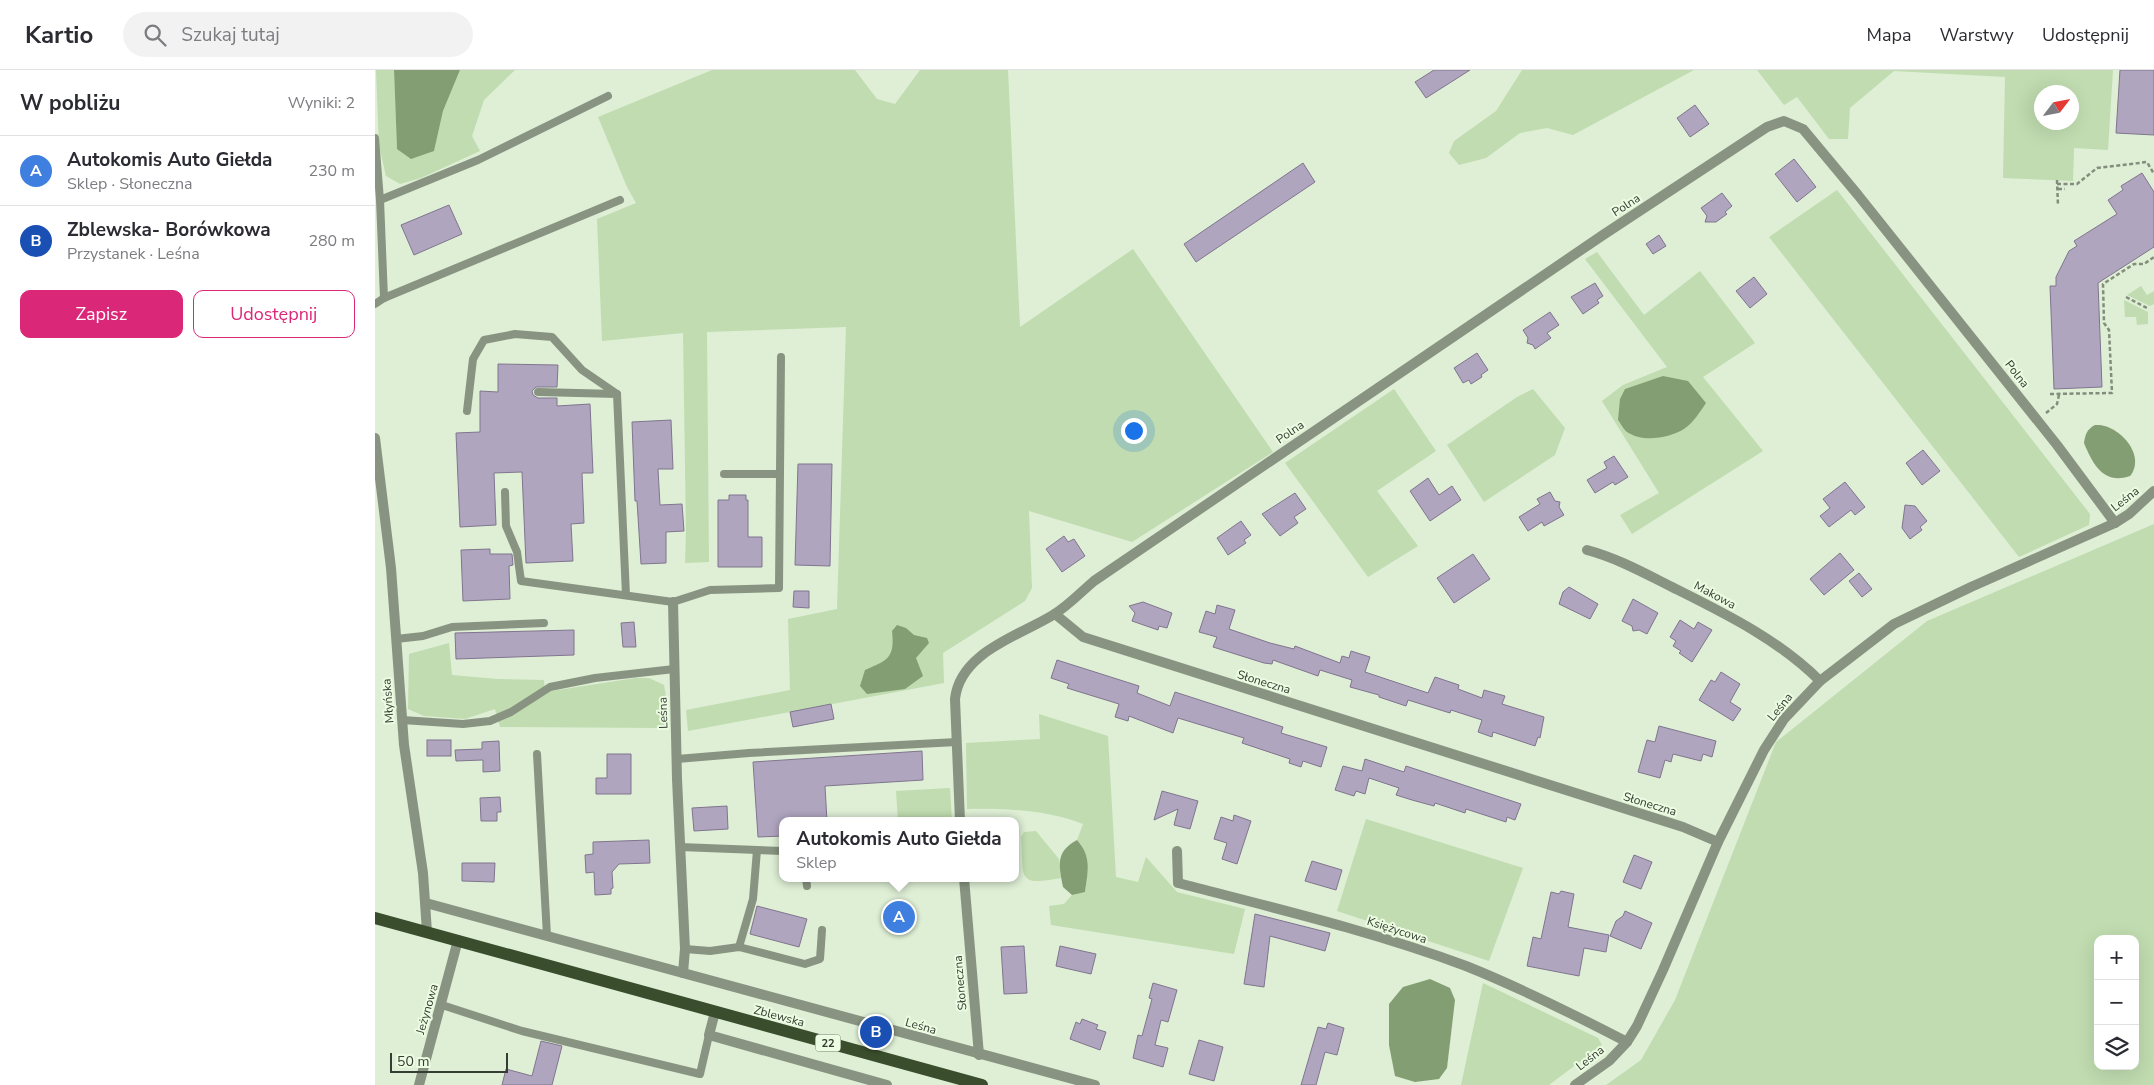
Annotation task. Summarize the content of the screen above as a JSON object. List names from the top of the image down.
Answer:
{
  "streets": {
    "main road": ["Zblewska", "22"],
    "street": [
      "Polna",
      "Leśna",
      "Makowa",
      "Słoneczna",
      "Młyńska",
      "Księżycowa",
      "Jeżynowa"
    ]
  },
  "crossings": [
    ["Polna", "Leśna"],
    ["Polna", "Słoneczna"],
    ["Leśna", "Makowa"],
    ["Leśna", "Słoneczna"],
    ["Leśna", "Młyńska"],
    ["Leśna", "Księżycowa"],
    ["Młyńska", "22"],
    ["Jeżynowa", "Zblewska"],
    ["Jeżynowa", "22"],
    ["Zblewska", "22"]
  ],
  "scale_bar": "50 m",
  "north": "top right",
  "page": {
    "header": "Kartio",
    "search": "Szukaj tutaj",
    "nav": ["Mapa", "Warstwy", "Udostępnij"],
    "heading": ["W pobliżu", "Wyniki: 2"],
    "list": [
      {
        "mark": "A",
        "name": "Autokomis Auto Giełda",
        "note": "Sklep · Słoneczna",
        "value": "230 m"
      },
      {
        "mark": "B",
        "name": "Zblewska- Borówkowa",
        "note": "Przystanek · Leśna",
        "value": "280 m"
      }
    ],
    "buttons": ["Zapisz", "Udostępnij"],
    "popup": ["Autokomis Auto Giełda", "Sklep"],
    "pins": ["A", "B"],
    "map_buttons": ["+", "−"],
    "scale": "50 m"
  }
}
